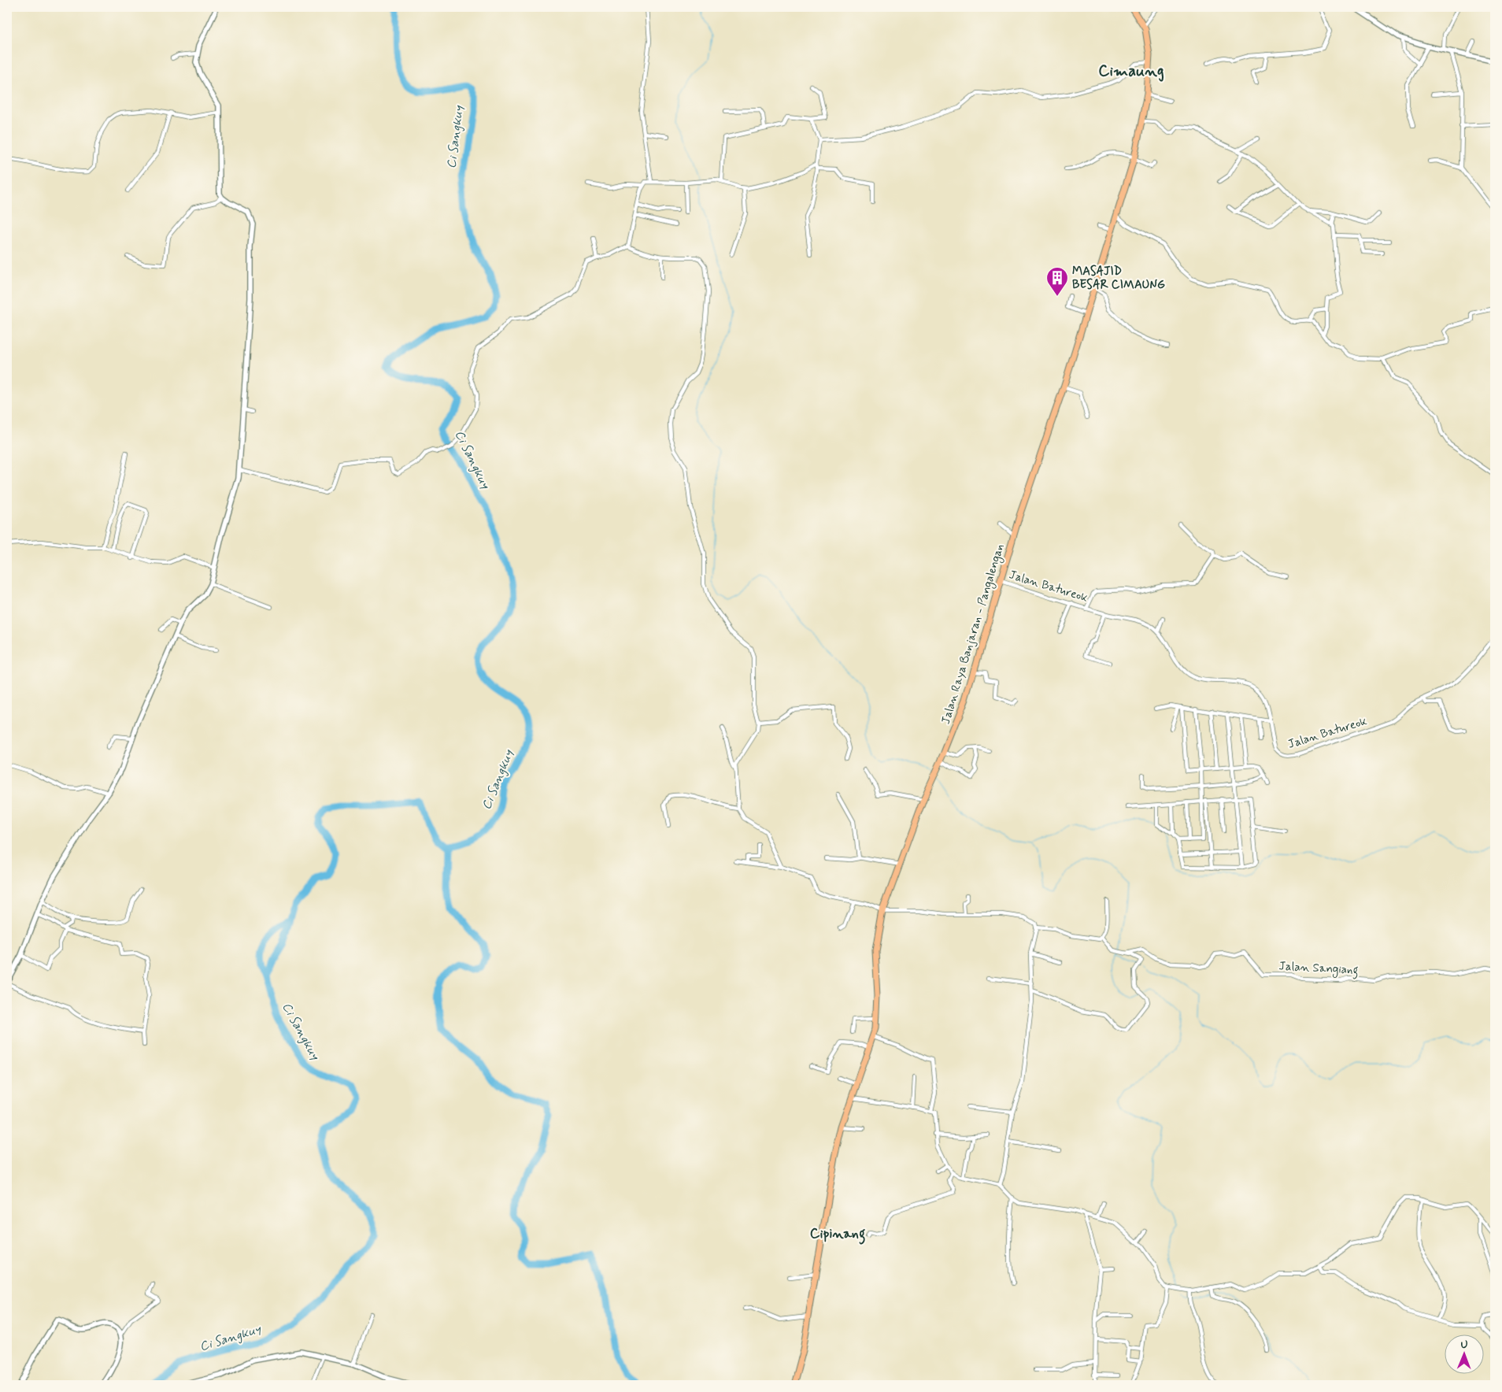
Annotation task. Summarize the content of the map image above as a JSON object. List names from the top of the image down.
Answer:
{
  "streets": {
    "main road": ["Jalan Raya Banjaran - Pangalengan"],
    "street": ["Jalan Batureok", "Jalan Sangiang"]
  },
  "crossings": [
    ["Jalan Batureok", "Jalan Raya Banjaran - Pangalengan"]
  ],
  "districts": ["Cimaung", "Cipinang"],
  "water": ["Ci Sangkuy"],
  "places": {
    "building": ["MASAJID BESAR CIMAUNG"]
  },
  "north": "top"
}
